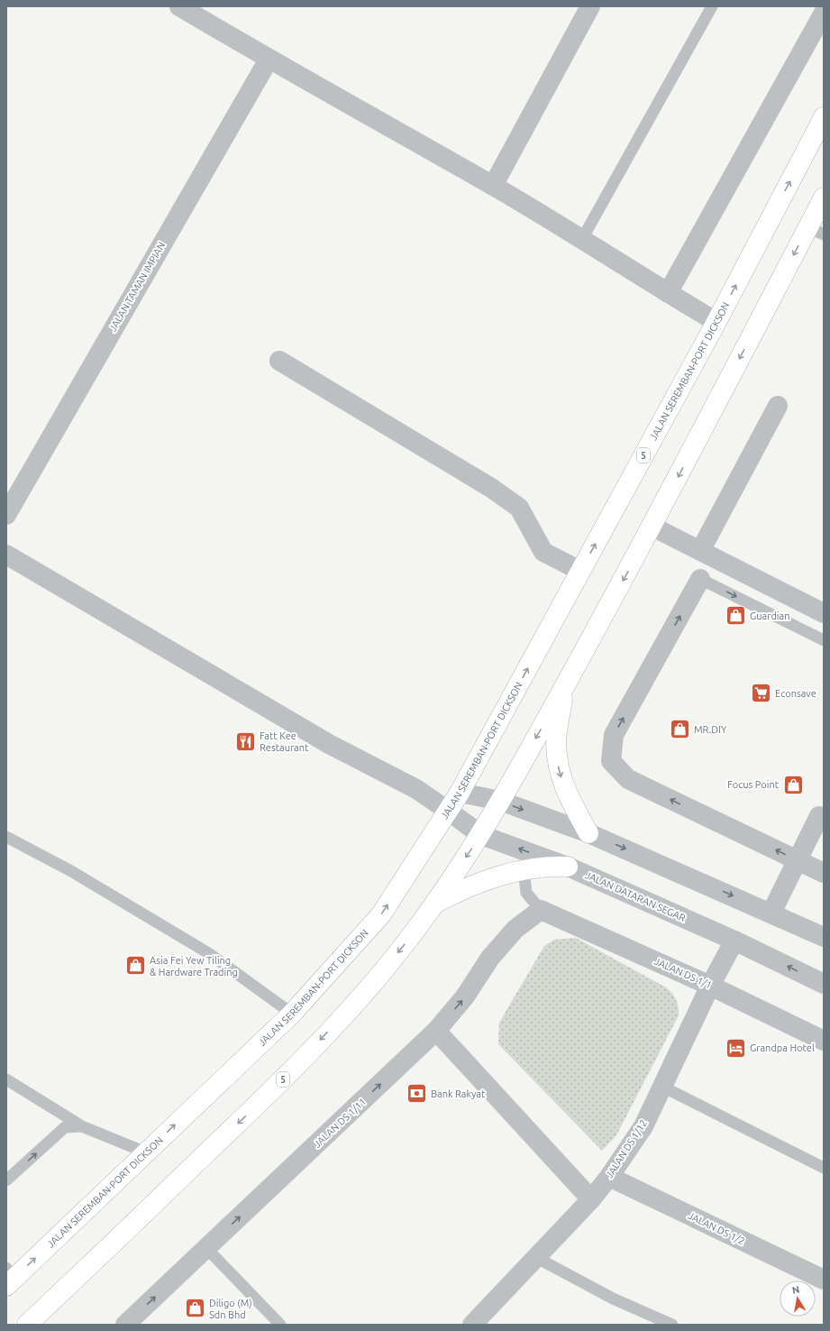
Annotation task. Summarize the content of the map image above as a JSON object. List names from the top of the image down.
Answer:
{
  "streets": {
    "highway": ["JALAN SEREMBAN-PORT DICKSON", "5"],
    "street": [
      "JALAN TAMAN IMPIAN",
      "JALAN DATARAN SEGAR",
      "JALAN DS 1/1",
      "JALAN DS 1/11",
      "JALAN DS 1/12",
      "JALAN DS 1/2"
    ]
  },
  "crossings": [
    ["JALAN SEREMBAN-PORT DICKSON", "JALAN DATARAN SEGAR"],
    ["5", "JALAN DATARAN SEGAR"],
    ["JALAN DATARAN SEGAR", "JALAN DS 1/12"],
    ["JALAN DS 1/1", "JALAN DS 1/11"],
    ["JALAN DS 1/1", "JALAN DS 1/12"],
    ["JALAN DS 1/12", "JALAN DS 1/2"]
  ],
  "one_way": ["JALAN DS 1/11"],
  "places": {
    "shop": [
      "Guardian",
      "MR.DIY",
      "Focus Point",
      "Asia Fei Yew Tiling & Hardware Trading",
      "Diligo (M) Sdn Bhd"
    ],
    "supermarket": ["Econsave"],
    "restaurant": ["Fatt Kee Restaurant"],
    "hotel": ["Grandpa Hotel"],
    "bank": ["Bank Rakyat"]
  },
  "north": "top"
}
